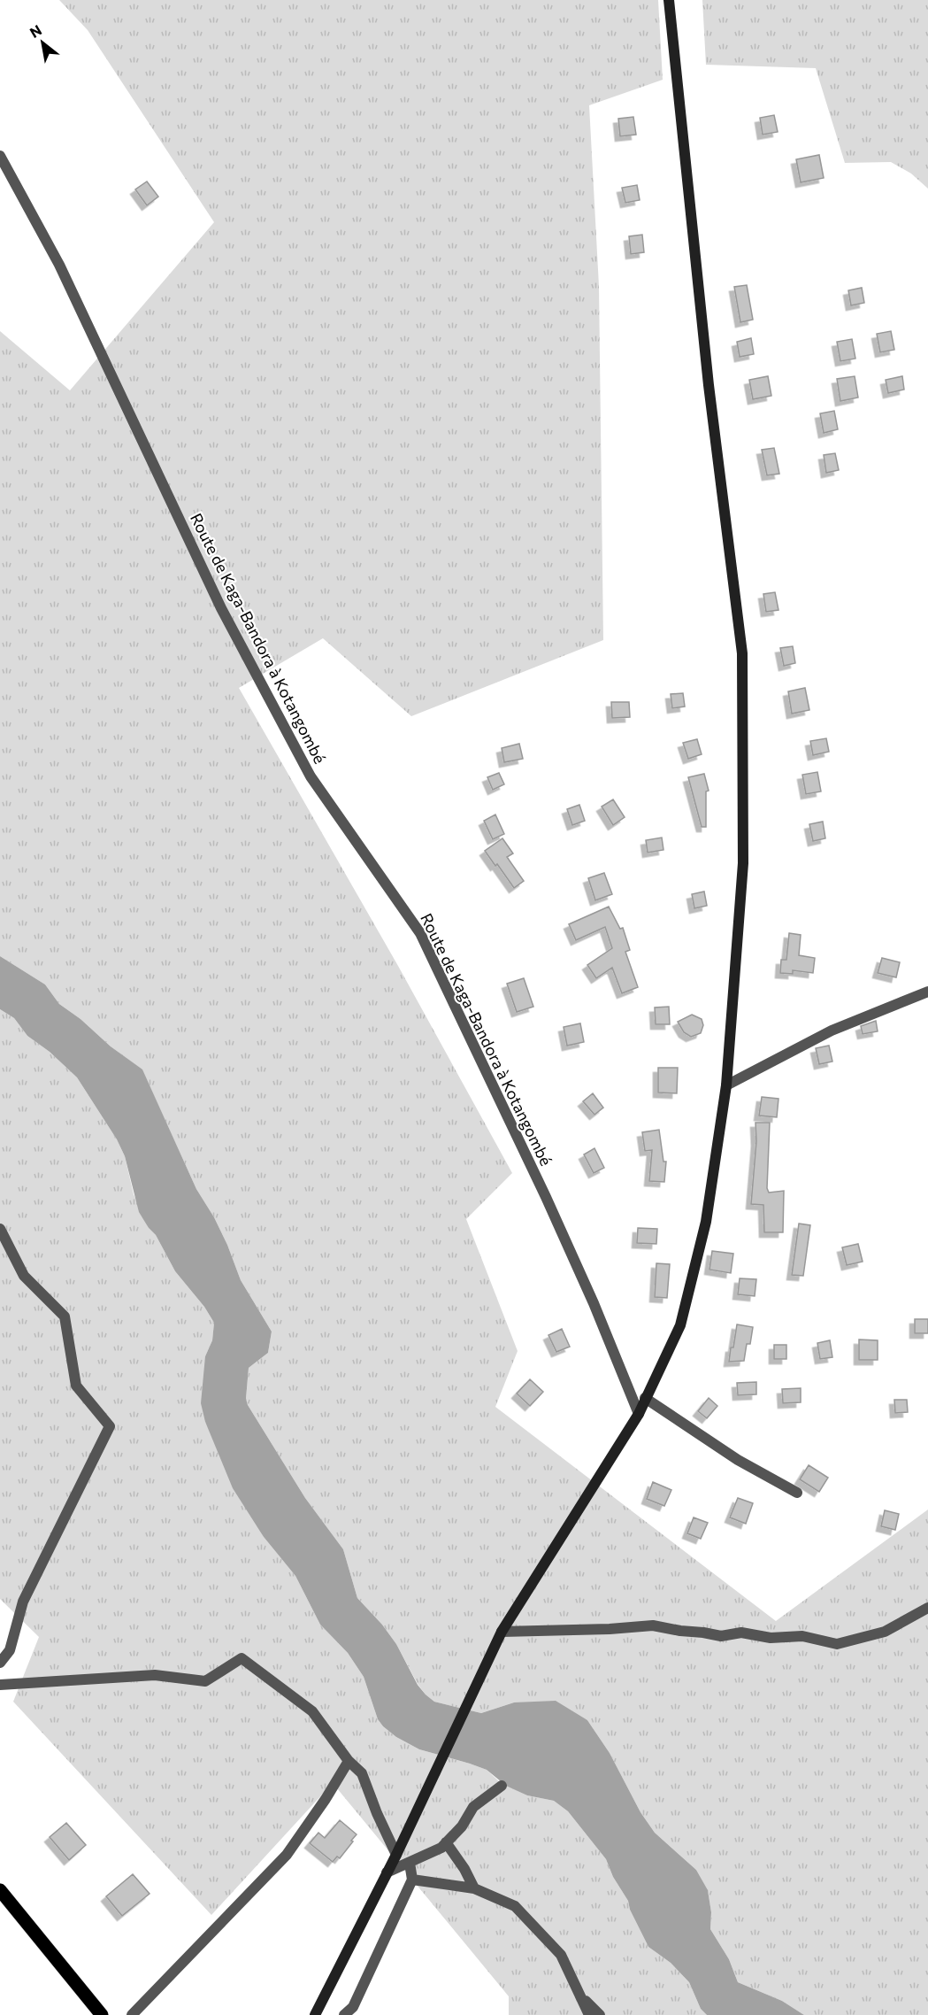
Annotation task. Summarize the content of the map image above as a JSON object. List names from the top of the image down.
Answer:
{
  "streets": {
    "street": ["Route de Kaga-Bandora à Kotangombé"]
  },
  "north": "top left"
}
